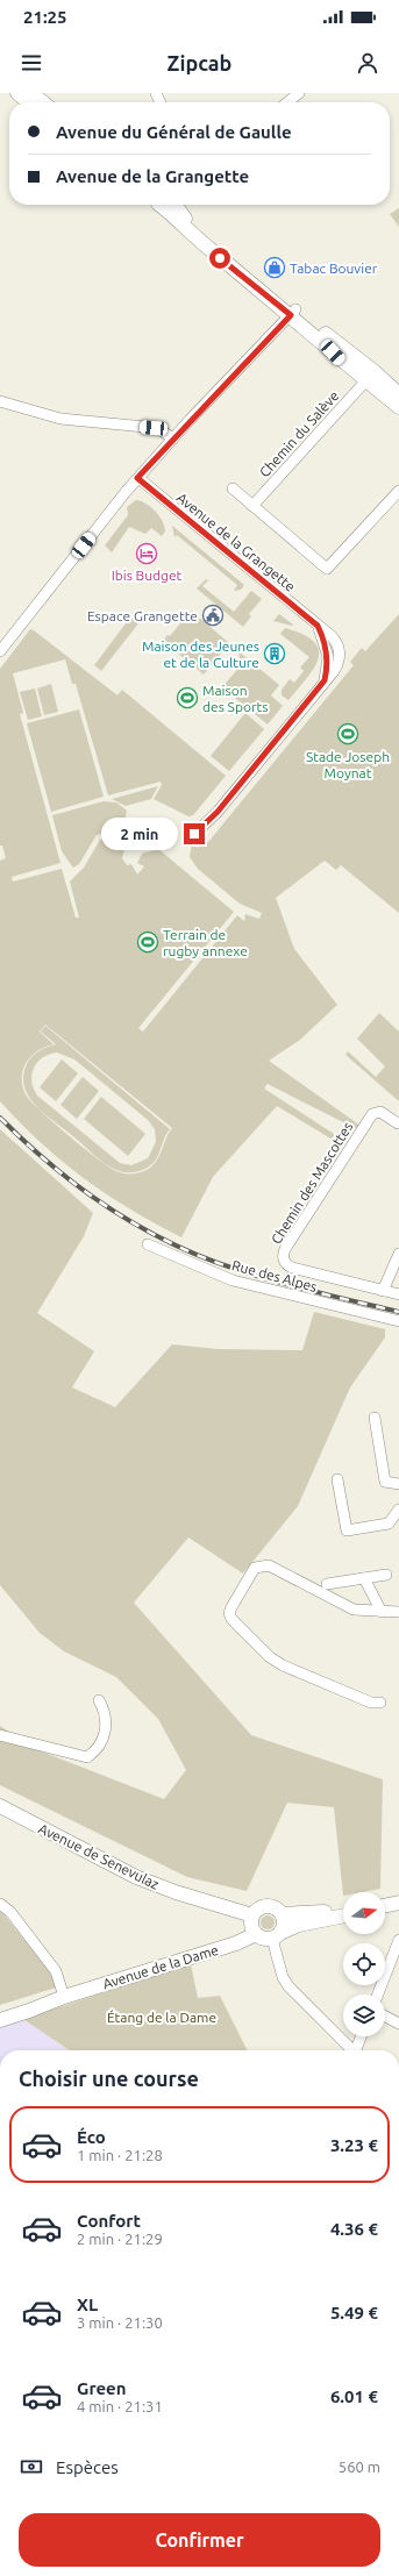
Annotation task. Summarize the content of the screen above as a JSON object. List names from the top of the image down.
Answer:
{
  "streets": {
    "main road": ["Avenue de Senevulaz", "Avenue de la Dame"],
    "street": [
      "Chemin du Salève",
      "Avenue de la Grangette",
      "Chemin des Mascottes",
      "Rue des Alpes"
    ]
  },
  "crossings": [
    ["Avenue de Senevulaz", "Avenue de la Dame"]
  ],
  "parks": ["Étang de la Dame"],
  "places": {
    "shop": ["Tabac Bouvier"],
    "hotel": ["Ibis Budget"],
    "public building": ["Espace Grangette"],
    "building": ["Maison des Jeunes et de la Culture"],
    "sports": ["Maison des Sports", "Stade Joseph Moynat", "Terrain de rugby annexe"]
  },
  "north": "right",
  "page": {
    "status": "21:25",
    "header": "Zipcab",
    "banner": ["Avenue du Général de Gaulle", "Avenue de la Grangette"],
    "bubble": "2 min",
    "heading": "Choisir une course",
    "list": [
      {
        "name": "Éco",
        "note": "1 min · 21:28",
        "value": "3.23 €"
      },
      {
        "name": "Confort",
        "note": "2 min · 21:29",
        "value": "4.36 €"
      },
      {
        "name": "XL",
        "note": "3 min · 21:30",
        "value": "5.49 €"
      },
      {
        "name": "Green",
        "note": "4 min · 21:31",
        "value": "6.01 €"
      }
    ],
    "pay": ["Espèces", "560 m"],
    "buttons": "Confirmer"
  }
}
